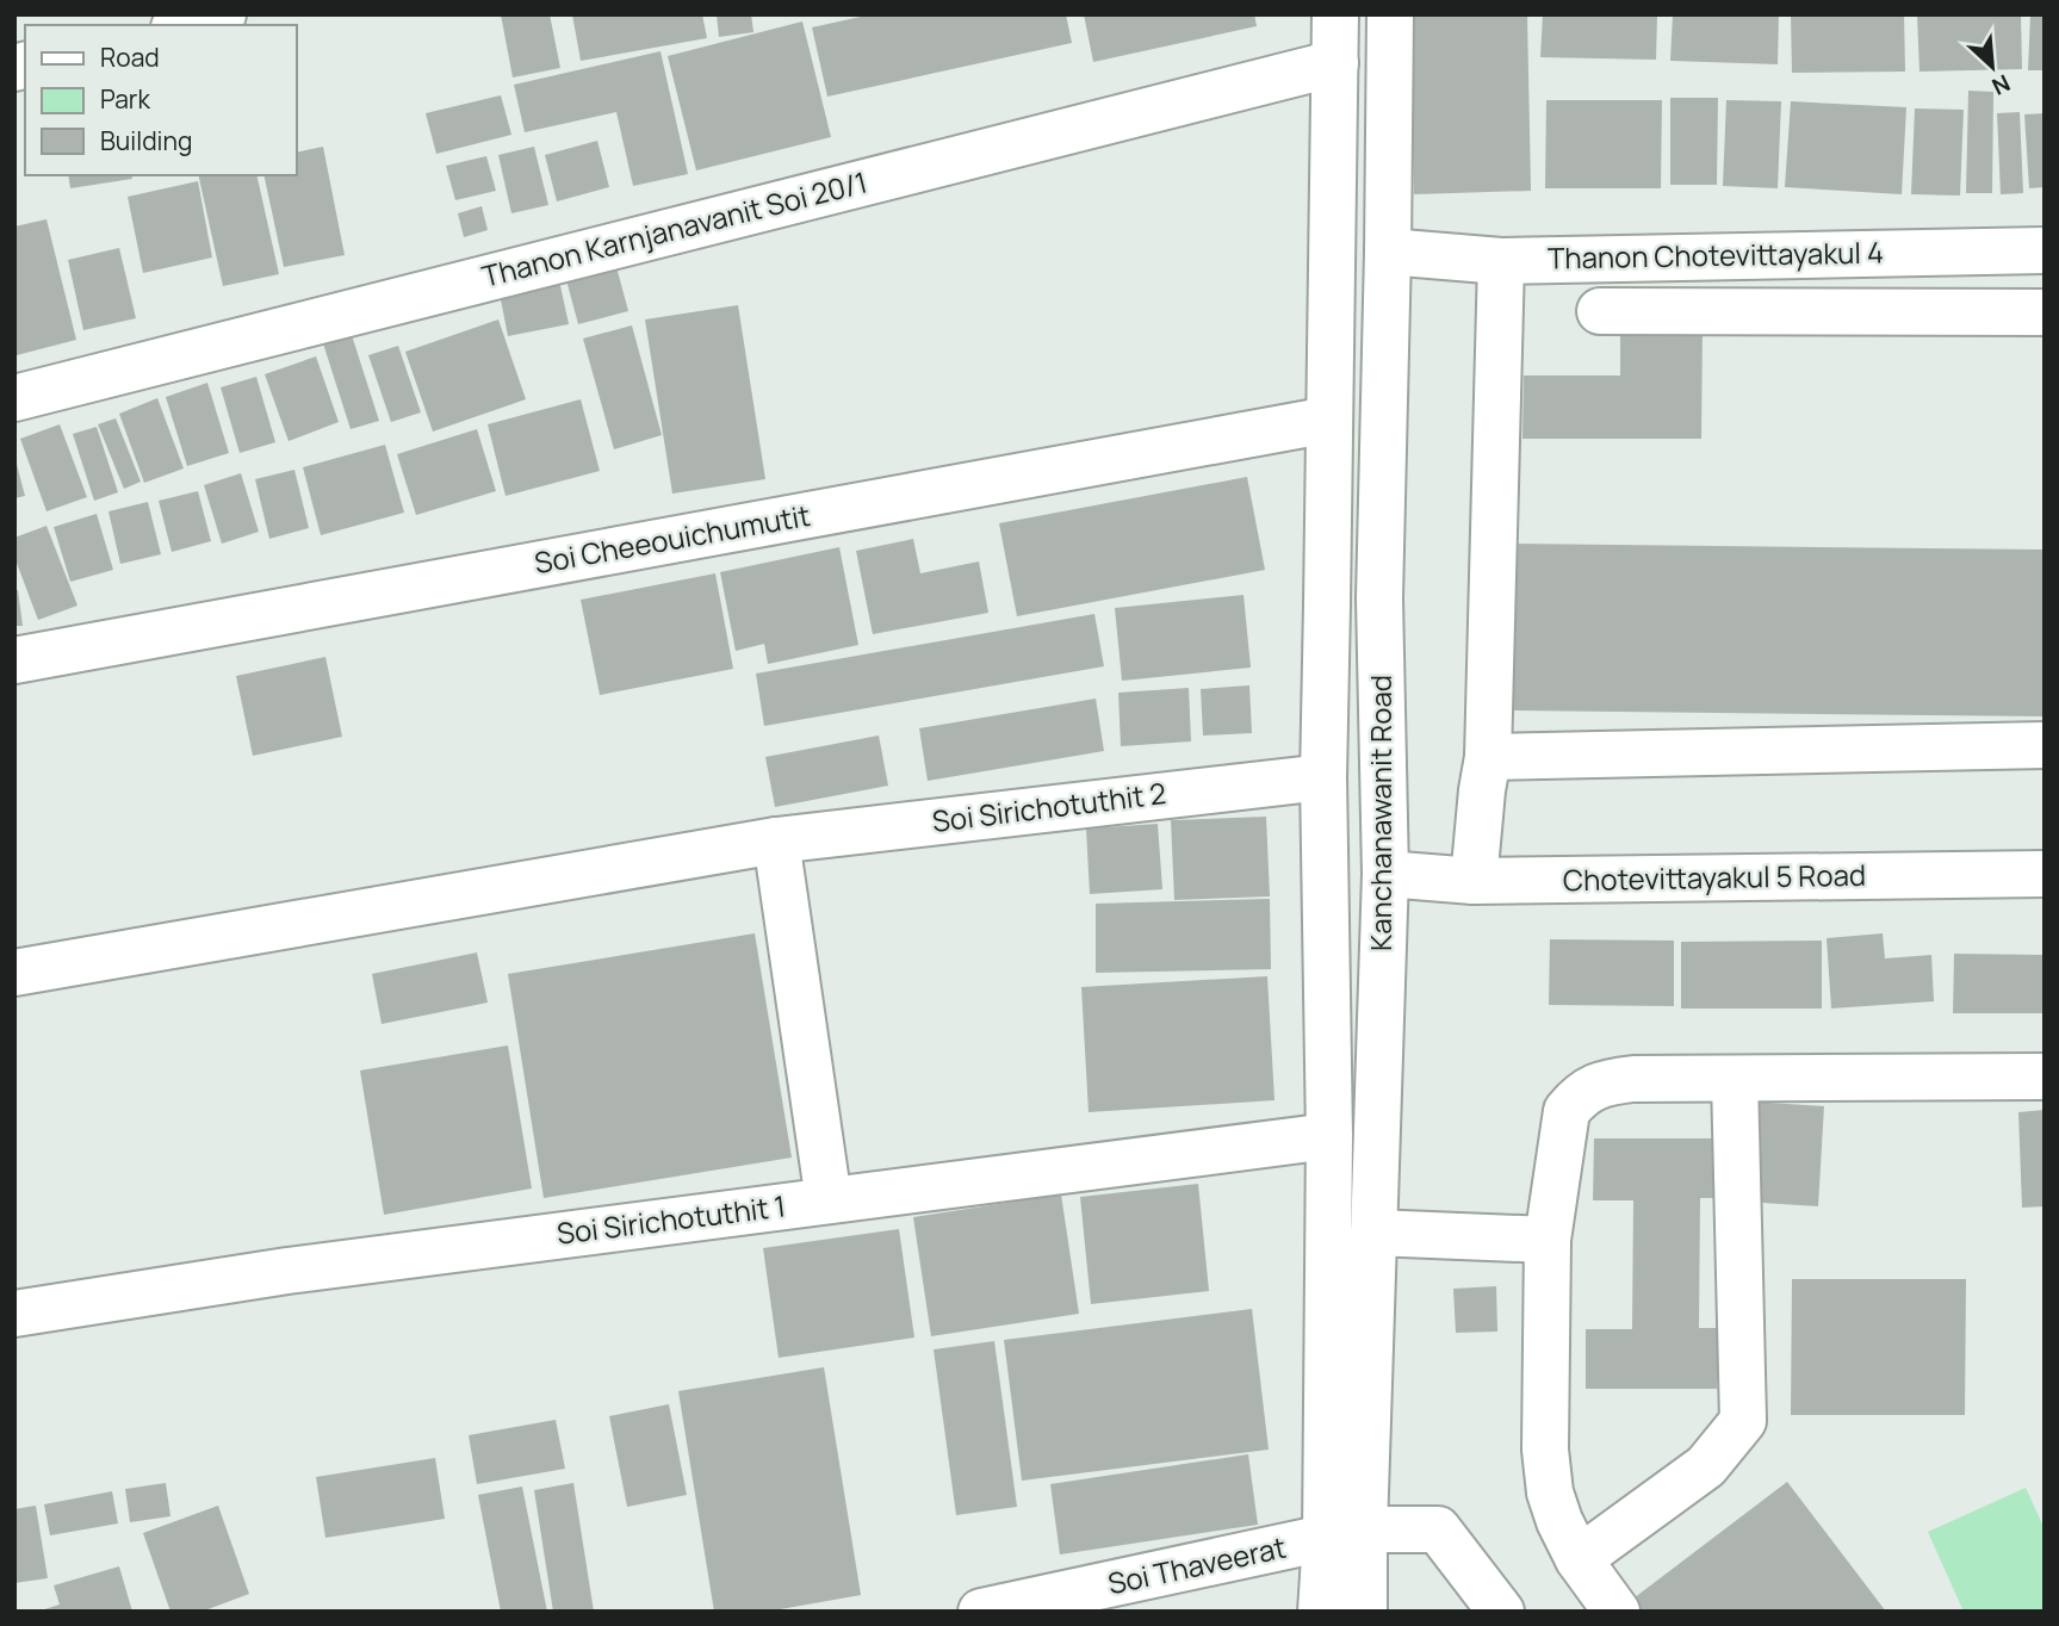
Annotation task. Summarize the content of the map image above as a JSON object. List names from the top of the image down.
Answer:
{
  "streets": {
    "street": [
      "Thanon Karnjanavanit Soi 20/1",
      "Thanon Chotevittayakul 4",
      "Soi Cheeouichumutit",
      "Soi Sirichotuthit 2",
      "Kanchanawanit Road",
      "Chotevittayakul 5 Road",
      "Soi Sirichotuthit 1",
      "Soi Thaveerat"
    ]
  },
  "crossings": [
    ["Thanon Karnjanavanit Soi 20/1", "Kanchanawanit Road"],
    ["Thanon Chotevittayakul 4", "Kanchanawanit Road"],
    ["Soi Cheeouichumutit", "Kanchanawanit Road"],
    ["Soi Sirichotuthit 2", "Kanchanawanit Road"],
    ["Kanchanawanit Road", "Chotevittayakul 5 Road"],
    ["Kanchanawanit Road", "Soi Sirichotuthit 1"],
    ["Kanchanawanit Road", "Soi Thaveerat"]
  ],
  "legend": ["Road", "Park", "Building"],
  "north": "bottom right"
}
